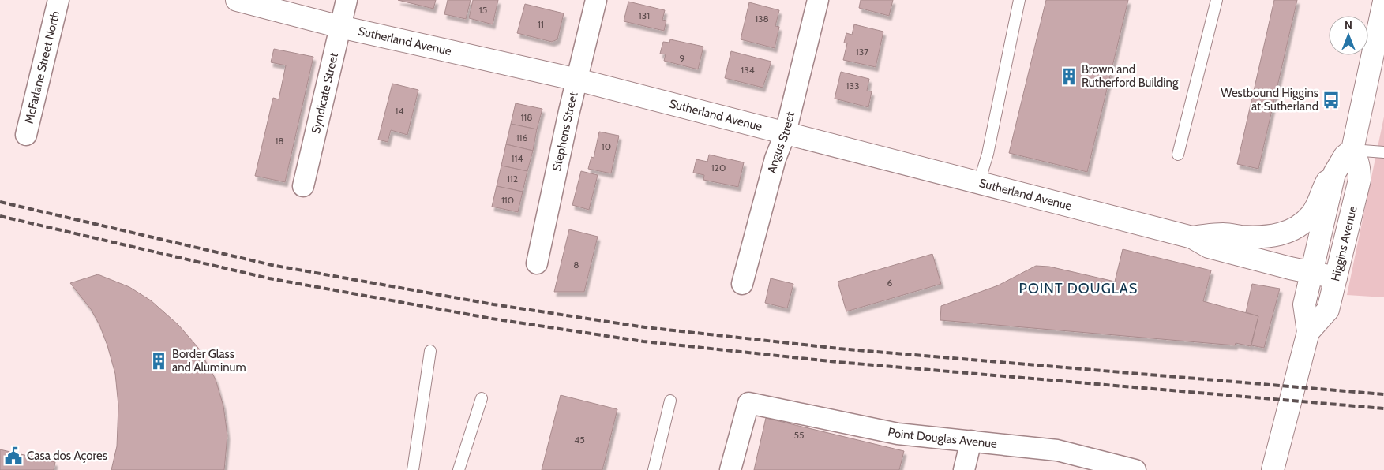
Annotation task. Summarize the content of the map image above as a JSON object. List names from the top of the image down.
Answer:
{
  "streets": {
    "street": [
      "Sutherland Avenue",
      "McFarlane Street North",
      "Syndicate Street",
      "Stephens Street",
      "Angus Street",
      "Higgins Avenue",
      "Point Douglas Avenue"
    ]
  },
  "crossings": [
    ["Sutherland Avenue", "Syndicate Street"],
    ["Sutherland Avenue", "Stephens Street"],
    ["Sutherland Avenue", "Angus Street"],
    ["Sutherland Avenue", "Higgins Avenue"]
  ],
  "districts": ["POINT DOUGLAS"],
  "places": {
    "building": ["Brown and Rutherford Building", "Border Glass and Aluminum"],
    "bus stop": ["Westbound Higgins at Sutherland"],
    "public building": ["Casa dos Açores"]
  },
  "house_numbers": [
    "15",
    "131",
    "138",
    "11",
    "137",
    "9",
    "134",
    "133",
    "14",
    "118",
    "116",
    "18",
    "10",
    "114",
    "120",
    "112",
    "110",
    "8",
    "6",
    "55",
    "45"
  ],
  "north": "top"
}
